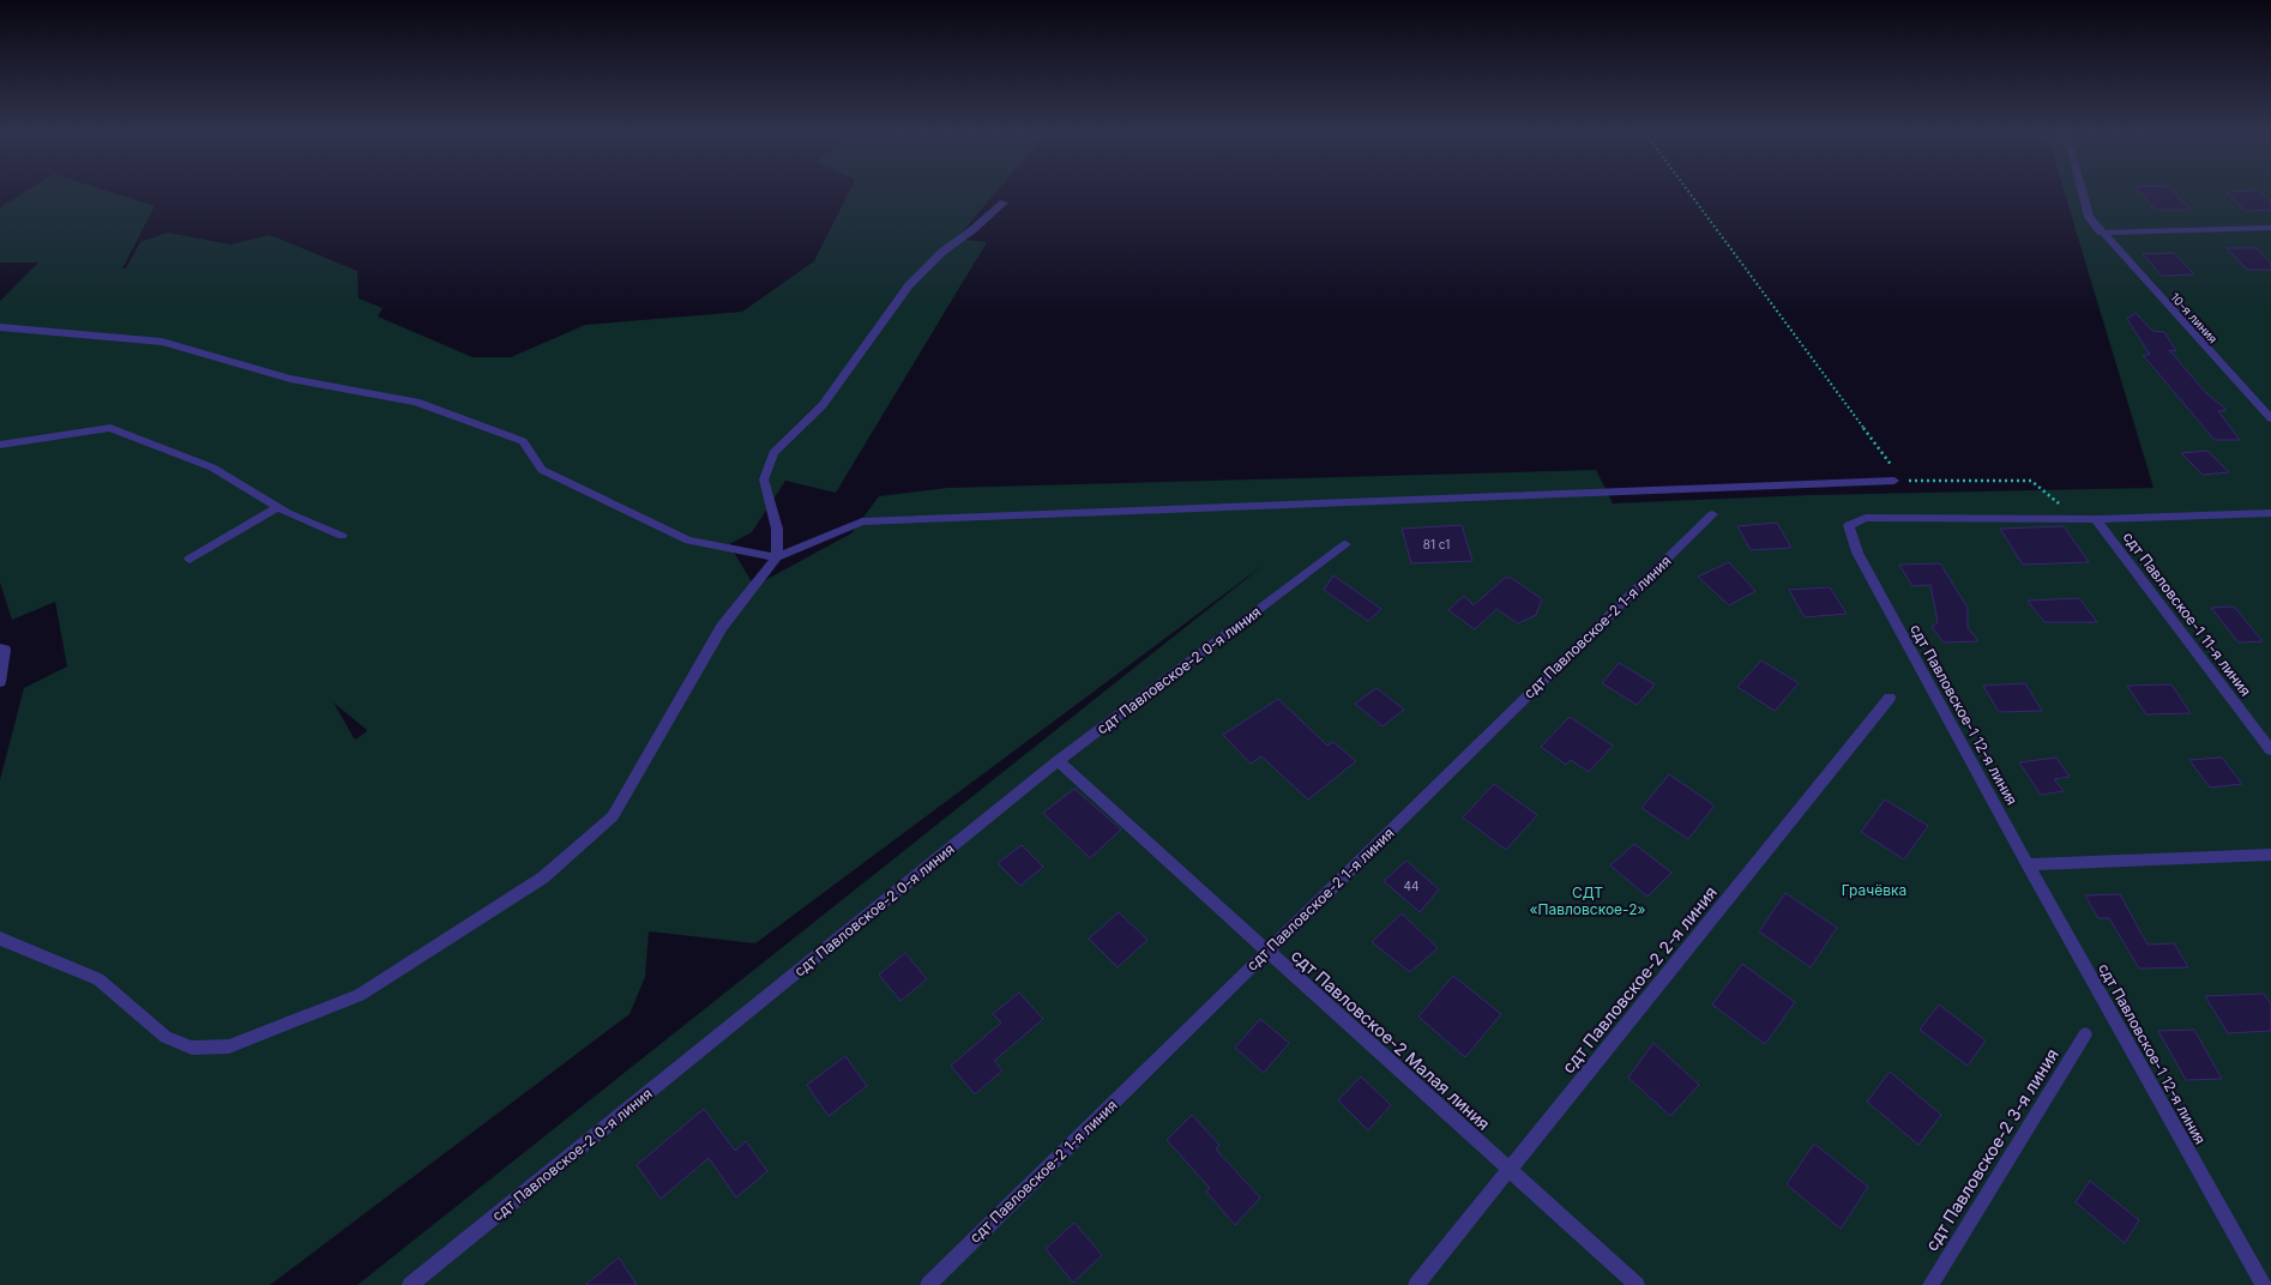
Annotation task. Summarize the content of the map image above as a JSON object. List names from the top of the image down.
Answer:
{
  "streets": {
    "street": [
      "10-я линия",
      "сдт Павловское-1 11-я линия",
      "сдт Павловское-2 1-я линия",
      "сдт Павловское-2 0-я линия",
      "сдт Павловское-1 12-я линия",
      "сдт Павловское-2 2-я линия",
      "сдт Павловское-2 Малая линия",
      "сдт Павловское-2 3-я линия"
    ]
  },
  "crossings": [
    ["сдт Павловское-1 11-я линия", "сдт Павловское-1 12-я линия"],
    ["сдт Павловское-2 1-я линия", "сдт Павловское-2 Малая линия"],
    ["сдт Павловское-2 0-я линия", "сдт Павловское-2 Малая линия"],
    ["сдт Павловское-2 2-я линия", "сдт Павловское-2 Малая линия"]
  ],
  "parks": ["Грачёвка", "СДТ «Павловское-2»"],
  "house_numbers": ["81 с1", "44"]
}
